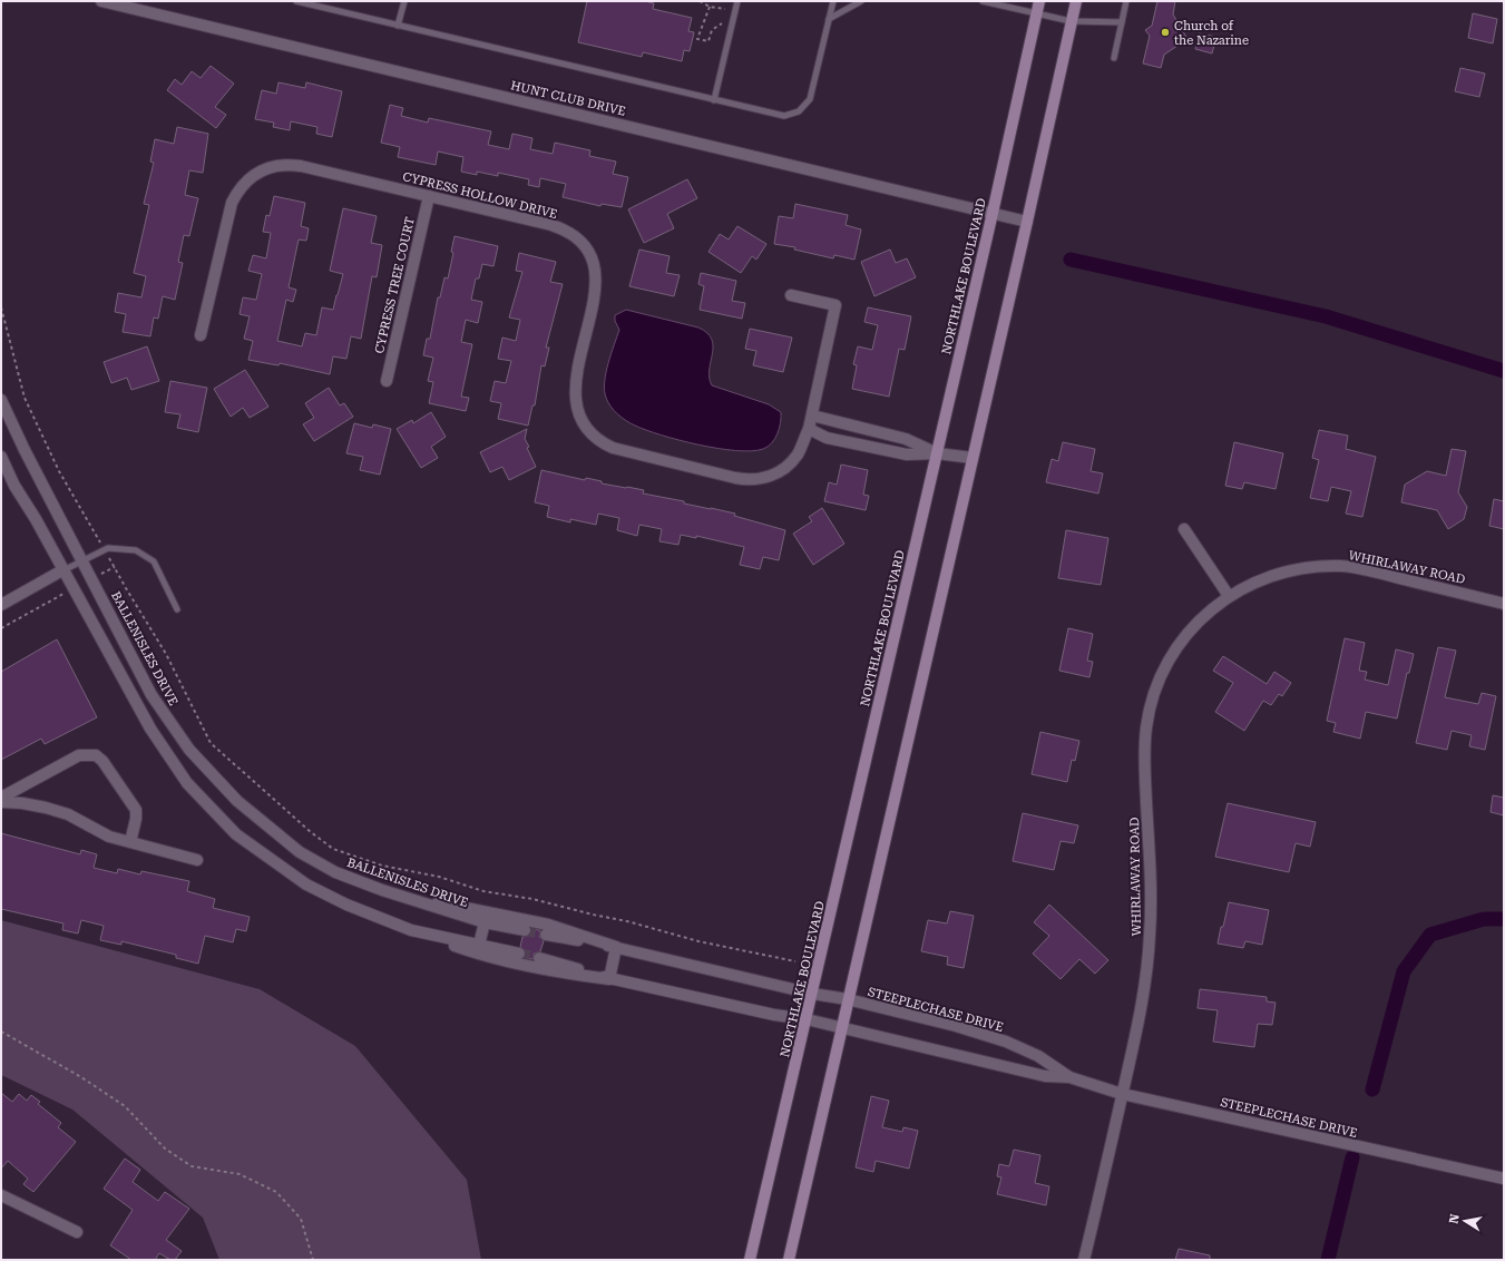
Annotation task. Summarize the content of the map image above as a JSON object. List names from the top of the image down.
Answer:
{
  "streets": {
    "main road": ["NORTHLAKE BOULEVARD"],
    "street": [
      "HUNT CLUB DRIVE",
      "CYPRESS HOLLOW DRIVE",
      "CYPRESS TREE COURT",
      "WHIRLAWAY ROAD",
      "BALLENISLES DRIVE",
      "STEEPLECHASE DRIVE"
    ]
  },
  "crossings": [
    ["HUNT CLUB DRIVE", "NORTHLAKE BOULEVARD"],
    ["CYPRESS HOLLOW DRIVE", "CYPRESS TREE COURT"],
    ["NORTHLAKE BOULEVARD", "STEEPLECHASE DRIVE"],
    ["WHIRLAWAY ROAD", "STEEPLECHASE DRIVE"]
  ],
  "places": ["Church of the Nazarine"],
  "north": "left"
}
